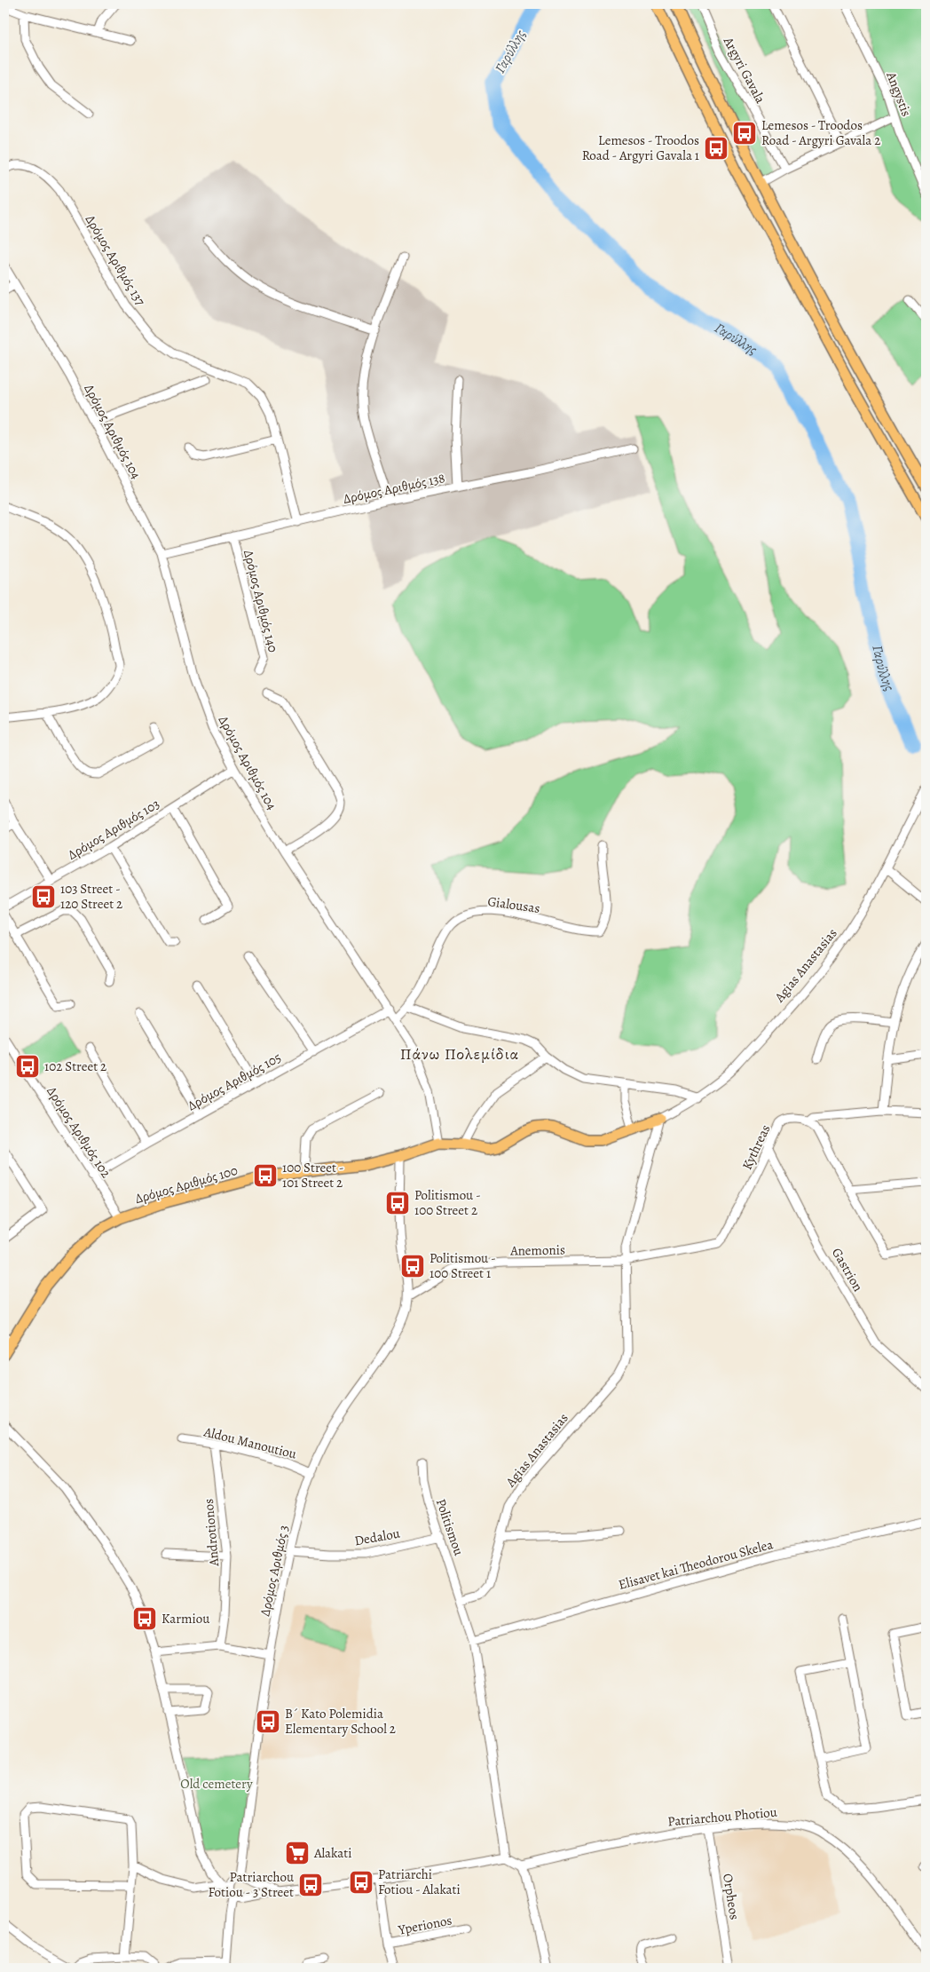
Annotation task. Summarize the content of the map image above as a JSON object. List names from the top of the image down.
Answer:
{
  "streets": {
    "main road": ["Agias Anastasias", "Δρόμος Αριθμός 100"],
    "street": [
      "Argyri Gavala",
      "Angystis",
      "Δρόμος Αριθμός 137",
      "Δρόμος Αριθμός 104",
      "Δρόμος Αριθμός 138",
      "Δρόμος Αριθμός 140",
      "Δρόμος Αριθμός 103",
      "Gialousas",
      "Δρόμος Αριθμός 105",
      "Δρόμος Αριθμός 102",
      "Kythreas",
      "Anemonis",
      "Gastrion",
      "Aldou Manoutiou",
      "Politismou",
      "Androtionos",
      "Dedalou",
      "Elisavet kai Theodorou Skelea",
      "Δρόμος Αριθμός 3",
      "Patriarchou Photiou",
      "Orpheos",
      "Yperionos"
    ]
  },
  "crossings": [
    ["Δρόμος Αριθμός 137", "Δρόμος Αριθμός 138"],
    ["Δρόμος Αριθμός 104", "Δρόμος Αριθμός 138"],
    ["Δρόμος Αριθμός 104", "Δρόμος Αριθμός 103"],
    ["Δρόμος Αριθμός 104", "Gialousas"],
    ["Δρόμος Αριθμός 104", "Agias Anastasias"],
    ["Δρόμος Αριθμός 104", "Δρόμος Αριθμός 105"],
    ["Δρόμος Αριθμός 104", "Δρόμος Αριθμός 100"],
    ["Δρόμος Αριθμός 138", "Δρόμος Αριθμός 140"],
    ["Agias Anastasias", "Kythreas"],
    ["Agias Anastasias", "Δρόμος Αριθμός 100"],
    ["Agias Anastasias", "Anemonis"],
    ["Agias Anastasias", "Politismou"],
    ["Δρόμος Αριθμός 105", "Δρόμος Αριθμός 102"],
    ["Δρόμος Αριθμός 102", "Δρόμος Αριθμός 100"],
    ["Kythreas", "Anemonis"],
    ["Kythreas", "Gastrion"],
    ["Anemonis", "Δρόμος Αριθμός 3"],
    ["Aldou Manoutiou", "Androtionos"],
    ["Aldou Manoutiou", "Δρόμος Αριθμός 3"],
    ["Politismou", "Dedalou"],
    ["Dedalou", "Δρόμος Αριθμός 3"],
    ["Patriarchou Photiou", "Orpheos"]
  ],
  "districts": ["Πάνω Πολεμίδια"],
  "water": ["Γαρύλλης"],
  "parks": ["Old cemetery"],
  "places": {
    "bus stop": [
      "Lemesos - Troodos Road - Argyri Gavala 2",
      "Lemesos - Troodos Road - Argyri Gavala 1",
      "103 Street - 120 Street 2",
      "102 Street 2",
      "100 Street - 101 Street 2",
      "Politismou - 100 Street 2",
      "Politismou - 100 Street 1",
      "Karmiou",
      "B´ Kato Polemidia Elementary School 2",
      "Patriarchi Fotiou - Alakati",
      "Patriarchou Fotiou - 3 Street"
    ],
    "supermarket": ["Alakati"]
  }
}
